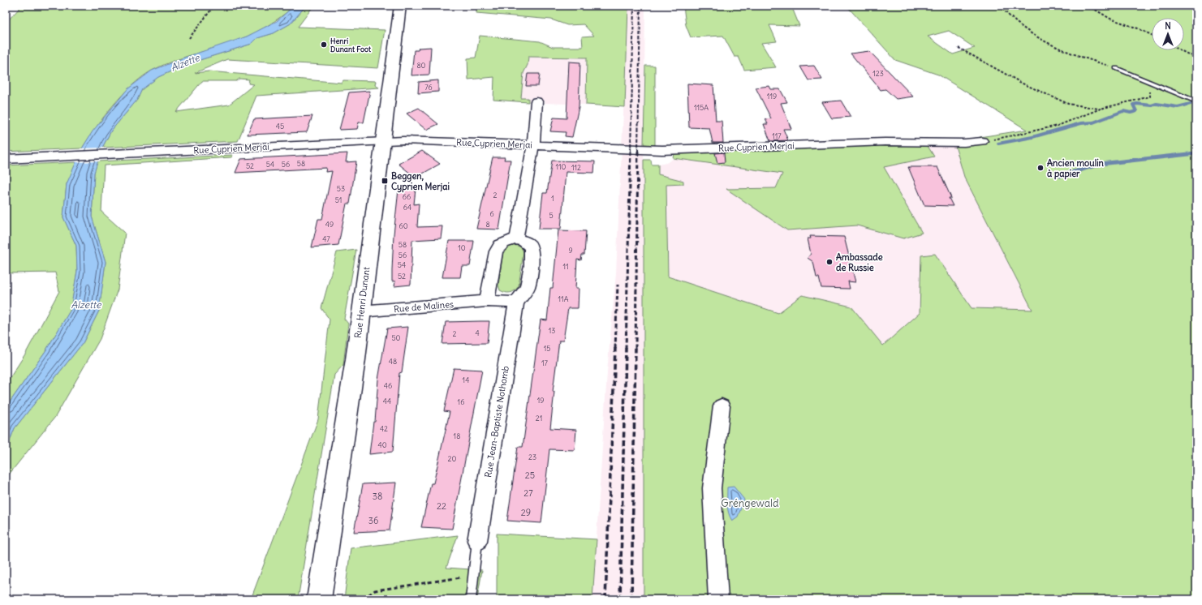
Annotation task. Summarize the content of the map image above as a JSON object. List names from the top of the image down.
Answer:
{
  "streets": {
    "main road": ["Rue Henri Dunant"],
    "street": ["Rue Cyprien Merjai", "Rue de Malines", "Rue Jean-Baptiste Nothomb"]
  },
  "crossings": [
    ["Rue Cyprien Merjai", "Rue Henri Dunant"],
    ["Rue Henri Dunant", "Rue de Malines"]
  ],
  "water": ["Alzette"],
  "parks": ["Gréngewald"],
  "places": {
    "other": ["Henri Dunant Foot", "Ancien moulin à papier", "Ambassade de Russie"],
    "transit": ["Beggen, Cyprien Merjai"]
  },
  "house_numbers": [
    "80",
    "123",
    "76",
    "119",
    "115A",
    "45",
    "117",
    "58",
    "54",
    "56",
    "52",
    "110",
    "112",
    "53",
    "2",
    "66",
    "1",
    "51",
    "64",
    "6",
    "5",
    "49",
    "8",
    "60",
    "47",
    "58",
    "10",
    "9",
    "56",
    "54",
    "11",
    "52",
    "11A",
    "13",
    "4",
    "2",
    "50",
    "15",
    "48",
    "17",
    "14",
    "46",
    "19",
    "44",
    "16",
    "21",
    "42",
    "18",
    "40",
    "23",
    "20",
    "25",
    "27",
    "38",
    "22",
    "29",
    "36"
  ],
  "north": "top"
}
